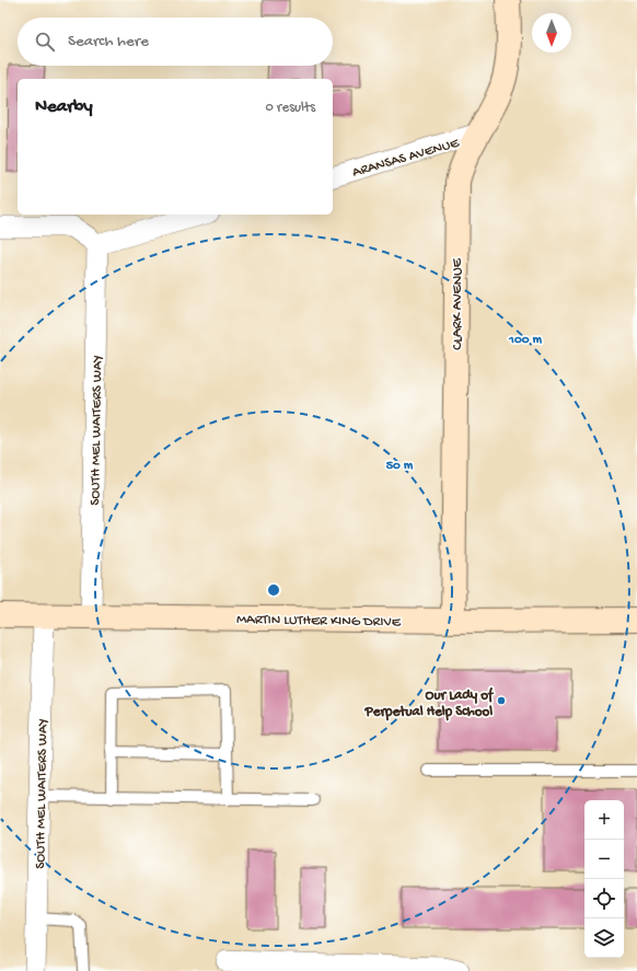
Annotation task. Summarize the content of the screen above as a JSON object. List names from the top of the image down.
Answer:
{
  "streets": {
    "main road": ["CLARK AVENUE", "MARTIN LUTHER KING DRIVE"],
    "street": ["ARANSAS AVENUE", "SOUTH MEL WAITERS WAY"]
  },
  "crossings": [
    ["ARANSAS AVENUE", "CLARK AVENUE"],
    ["CLARK AVENUE", "MARTIN LUTHER KING DRIVE"],
    ["SOUTH MEL WAITERS WAY", "MARTIN LUTHER KING DRIVE"]
  ],
  "places": ["Our Lady of Perpetual Help School"],
  "north": "bottom",
  "page": {
    "search": "Search here",
    "heading": ["Nearby", "0 results"],
    "map_buttons": ["+", "−"]
  },
  "rings": ["100 m", "50 m"]
}
